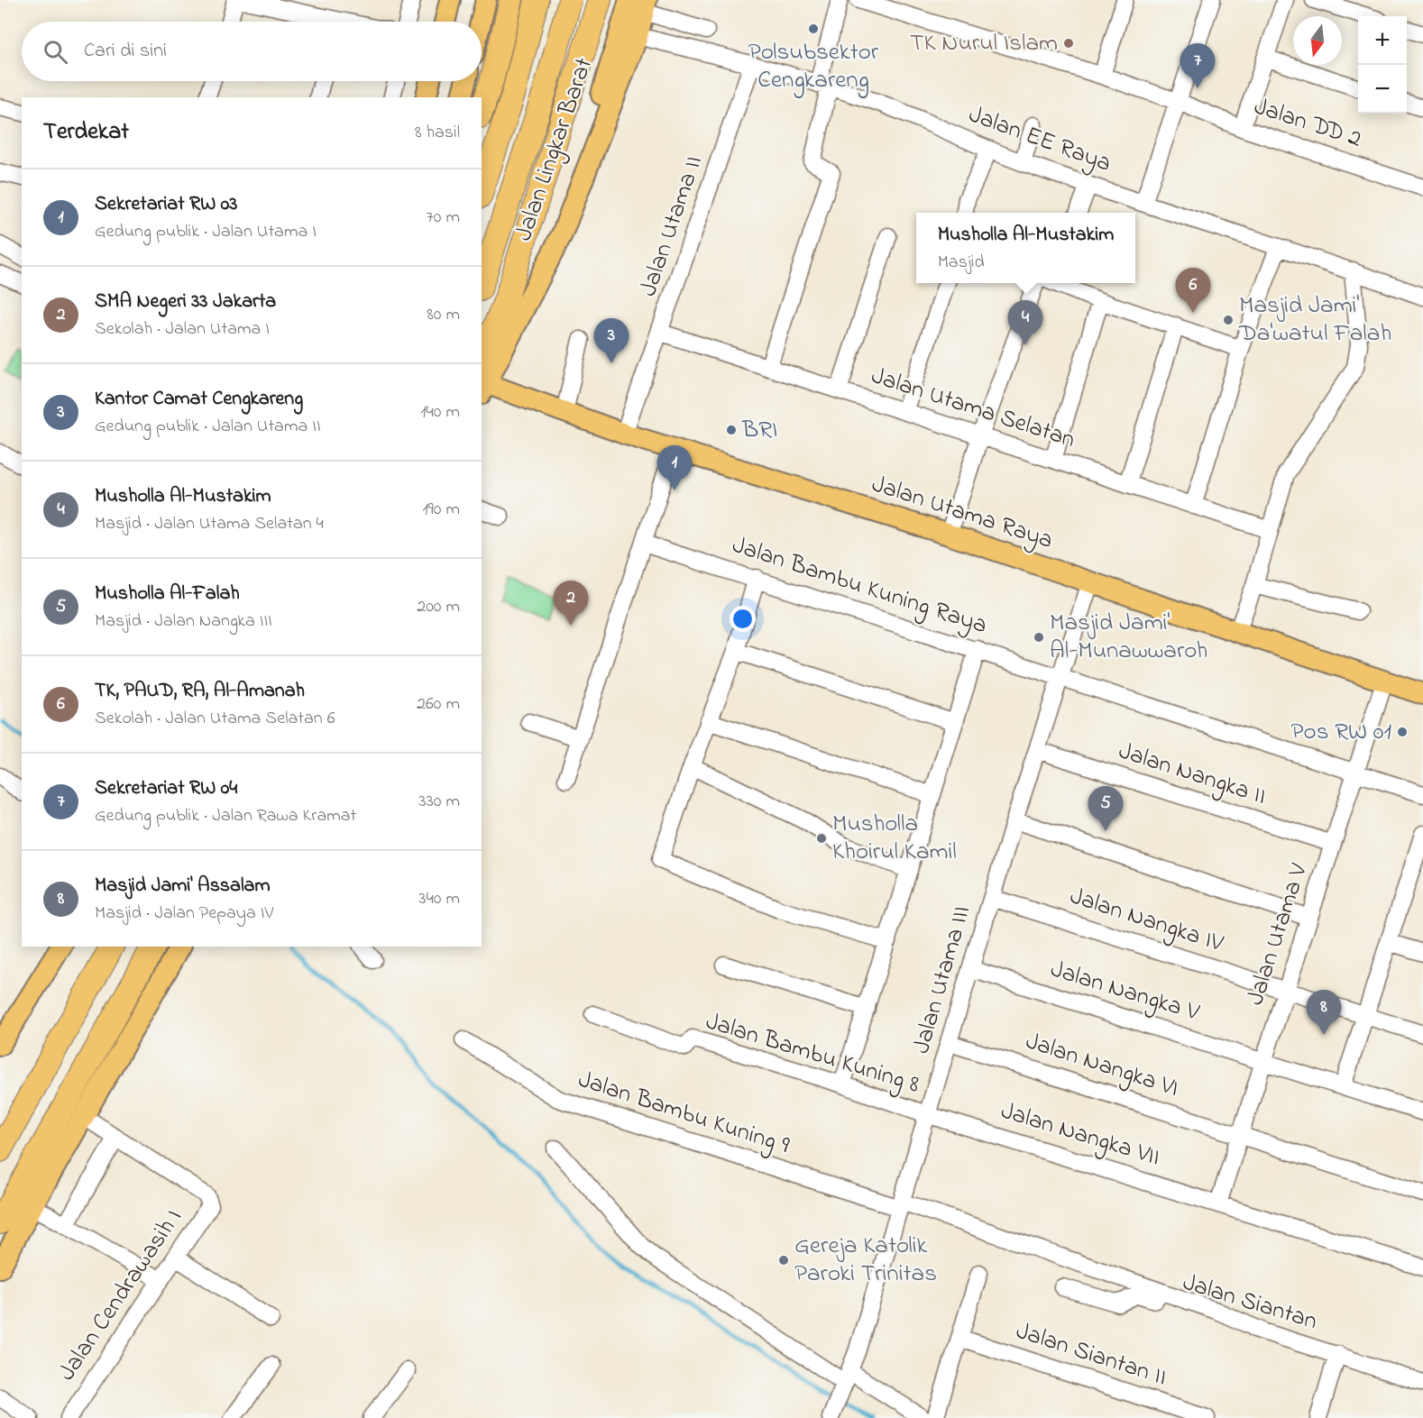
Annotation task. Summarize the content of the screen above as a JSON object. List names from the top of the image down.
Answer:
{
  "streets": {
    "main road": ["Jalan Lingkar Barat", "Jalan Utama Raya"],
    "street": [
      "Jalan DD 2",
      "Jalan EE Raya",
      "Jalan Utama II",
      "Jalan Utama Selatan",
      "Jalan Bambu Kuning Raya",
      "Jalan Nangka II",
      "Jalan Nangka IV",
      "Jalan Utama V",
      "Jalan Utama III",
      "Jalan Nangka V",
      "Jalan Bambu Kuning 8",
      "Jalan Nangka VI",
      "Jalan Bambu Kuning 9",
      "Jalan Nangka VII",
      "Jalan Cendrawasih I",
      "Jalan Siantan",
      "Jalan Siantan II"
    ]
  },
  "crossings": [
    ["Jalan EE Raya", "Jalan Utama II"],
    ["Jalan Utama II", "Jalan Utama Selatan"],
    ["Jalan Utama II", "Jalan Utama Raya"],
    ["Jalan Utama Raya", "Jalan Utama V"],
    ["Jalan Utama Raya", "Jalan Utama III"],
    ["Jalan Bambu Kuning Raya", "Jalan Utama V"],
    ["Jalan Bambu Kuning Raya", "Jalan Utama III"],
    ["Jalan Nangka II", "Jalan Utama V"],
    ["Jalan Nangka II", "Jalan Utama III"],
    ["Jalan Nangka IV", "Jalan Utama V"],
    ["Jalan Nangka IV", "Jalan Utama III"],
    ["Jalan Utama V", "Jalan Nangka V"],
    ["Jalan Utama V", "Jalan Nangka VI"],
    ["Jalan Utama V", "Jalan Nangka VII"],
    ["Jalan Utama III", "Jalan Nangka V"],
    ["Jalan Utama III", "Jalan Bambu Kuning 8"],
    ["Jalan Utama III", "Jalan Nangka VI"],
    ["Jalan Utama III", "Jalan Bambu Kuning 9"],
    ["Jalan Utama III", "Jalan Nangka VII"],
    ["Jalan Bambu Kuning 8", "Jalan Nangka VII"],
    ["Jalan Bambu Kuning 9", "Jalan Siantan"]
  ],
  "places": [
    "Polsubsektor Cengkareng",
    "TK Nurul Islam",
    "Masjid Jami' Da'watul Falah",
    "BRI",
    "Masjid Jami' Al-Munawwaroh",
    "Pos RW 01",
    "Musholla Khoirul Kamil",
    "Gereja Katolik Paroki Trinitas"
  ],
  "north": "bottom",
  "page": {
    "map_buttons": ["+", "−"],
    "search": "Cari di sini",
    "pins": [
      "7",
      "6",
      "4",
      "3",
      "1",
      "2",
      "5",
      "8"
    ],
    "heading": ["Terdekat", "8 hasil"],
    "list": [
      {
        "mark": "1",
        "name": "Sekretariat RW 03",
        "note": "Gedung publik · Jalan Utama I",
        "value": "70 m"
      },
      {
        "mark": "2",
        "name": "SMA Negeri 33 Jakarta",
        "note": "Sekolah · Jalan Utama I",
        "value": "80 m"
      },
      {
        "mark": "3",
        "name": "Kantor Camat Cengkareng",
        "note": "Gedung publik · Jalan Utama II",
        "value": "140 m"
      },
      {
        "mark": "4",
        "name": "Musholla Al-Mustakim",
        "note": "Masjid · Jalan Utama Selatan 4",
        "value": "190 m"
      },
      {
        "mark": "5",
        "name": "Musholla Al-Falah",
        "note": "Masjid · Jalan Nangka III",
        "value": "200 m"
      },
      {
        "mark": "6",
        "name": "TK, PAUD, RA, Al-Amanah",
        "note": "Sekolah · Jalan Utama Selatan 6",
        "value": "260 m"
      },
      {
        "mark": "7",
        "name": "Sekretariat RW 04",
        "note": "Gedung publik · Jalan Rawa Kramat",
        "value": "330 m"
      },
      {
        "mark": "8",
        "name": "Masjid Jami' Assalam",
        "note": "Masjid · Jalan Pepaya IV",
        "value": "340 m"
      }
    ],
    "popup": ["Musholla Al-Mustakim", "Masjid"]
  }
}
